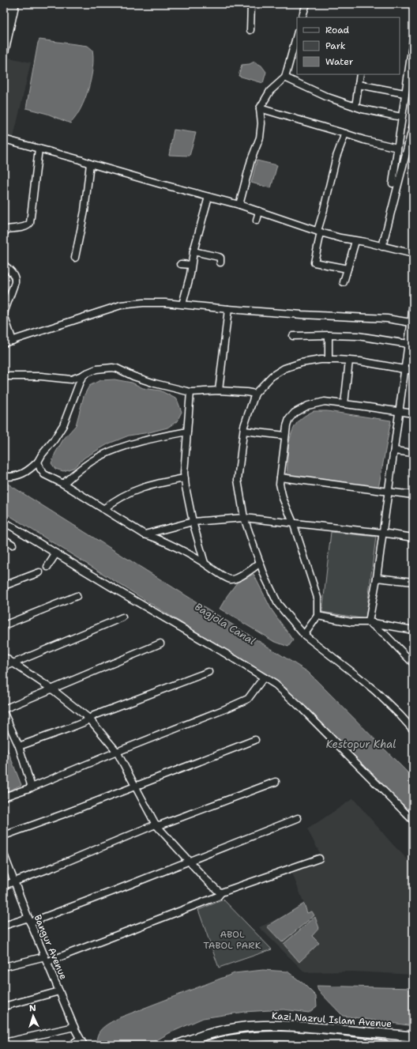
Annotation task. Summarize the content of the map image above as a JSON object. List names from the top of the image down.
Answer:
{
  "streets": {
    "main road": ["Kazi Nazrul Islam Avenue"],
    "street": ["Bangur Avenue"]
  },
  "water": ["Bagjola Canal", "Kestopur Khal"],
  "parks": ["ABOL TABOL PARK"],
  "legend": ["Road", "Park", "Water"],
  "north": "top"
}
